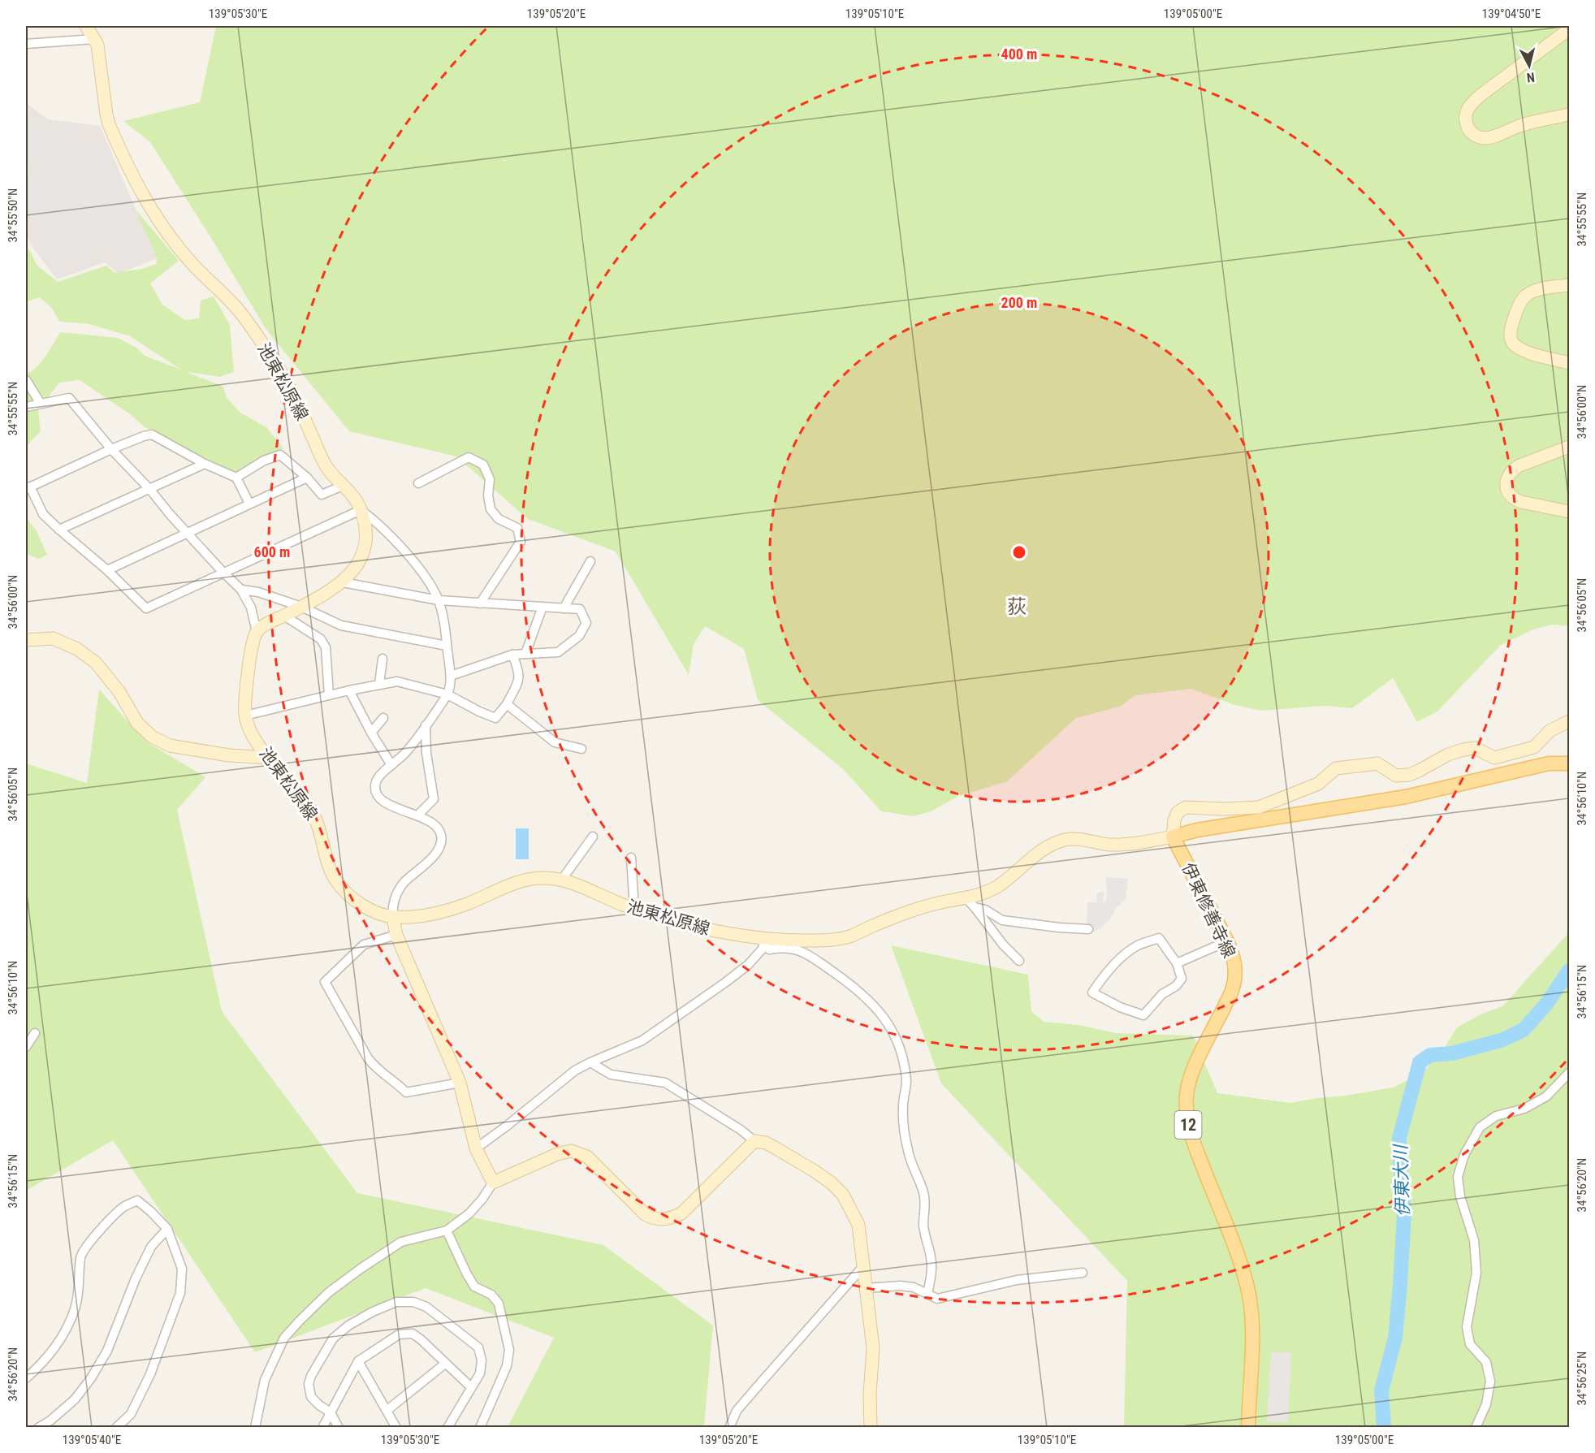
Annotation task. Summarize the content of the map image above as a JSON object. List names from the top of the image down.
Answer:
{
  "streets": {
    "main road": ["伊東修善寺線", "12"],
    "street": ["池東松原線"]
  },
  "crossings": [
    ["池東松原線", "伊東修善寺線"]
  ],
  "districts": ["荻"],
  "water": ["伊東大川"],
  "north": "bottom",
  "coordinates": [
    "139°05'30\"E",
    "139°05'20\"E",
    "139°05'10\"E",
    "139°05'00\"E",
    "139°04'50\"E",
    "34°55'50\"N",
    "34°55'55\"N",
    "34°56'00\"N",
    "34°56'05\"N",
    "34°56'10\"N",
    "34°56'15\"N",
    "34°56'20\"N",
    "34°56'25\"N",
    "139°05'40\"E"
  ],
  "rings": ["400 m", "200 m", "600 m"]
}
